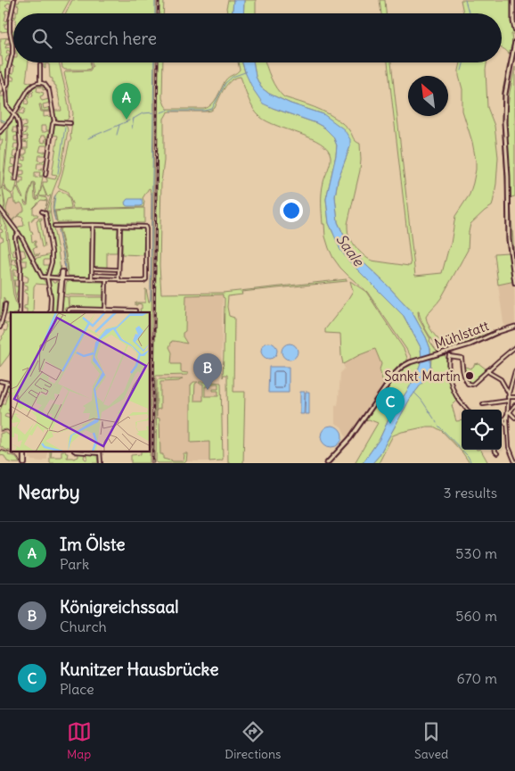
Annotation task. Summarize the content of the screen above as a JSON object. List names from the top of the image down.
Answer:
{
  "streets": {
    "street": ["Mühlstatt"]
  },
  "water": ["Saale"],
  "places": ["Sankt Martin"],
  "north": "top left",
  "page": {
    "search": "Search here",
    "pins": ["A", "B", "C"],
    "heading": ["Nearby", "3 results"],
    "list": [
      {
        "mark": "A",
        "name": "Im Ölste",
        "note": "Park",
        "value": "530 m"
      },
      {
        "mark": "B",
        "name": "Königreichssaal",
        "note": "Church",
        "value": "560 m"
      },
      {
        "mark": "C",
        "name": "Kunitzer Hausbrücke",
        "note": "Place",
        "value": "670 m"
      }
    ],
    "nav": ["Map", "Directions", "Saved"]
  }
}
